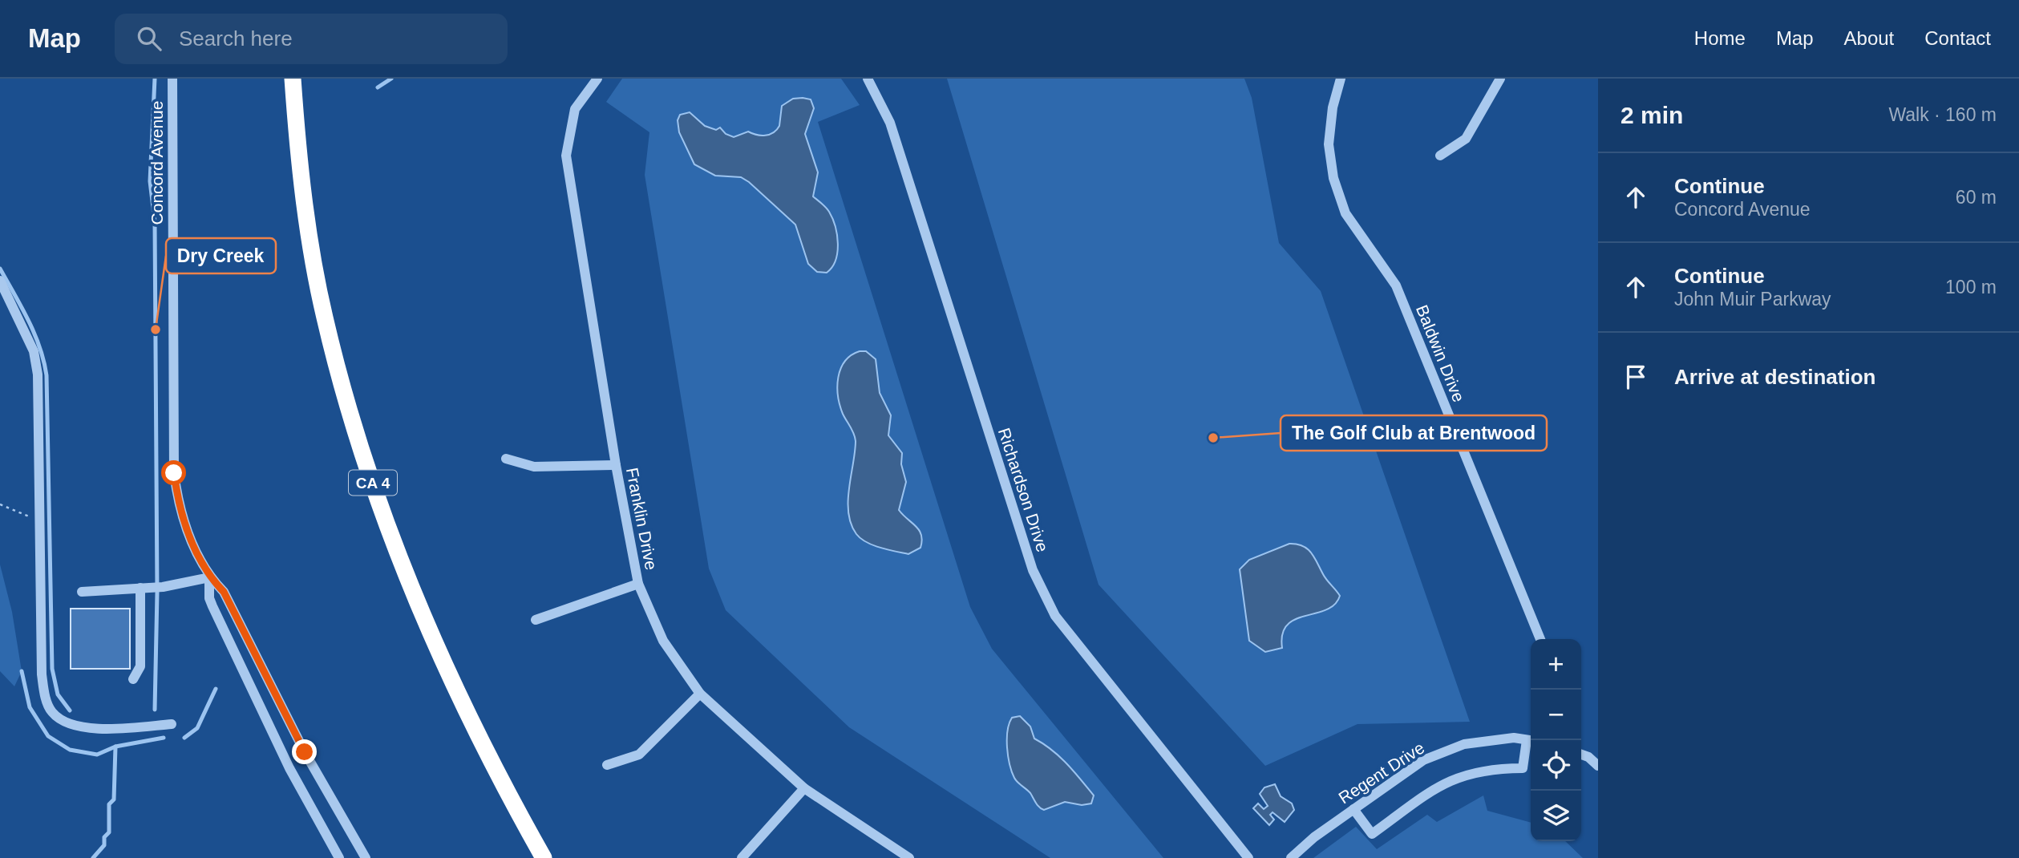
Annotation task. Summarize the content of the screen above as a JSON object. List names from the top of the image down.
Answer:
{
  "streets": {
    "highway": ["CA 4"],
    "street": [
      "Concord Avenue",
      "Baldwin Drive",
      "Richardson Drive",
      "Franklin Drive",
      "Regent Drive"
    ]
  },
  "places": ["Dry Creek", "The Golf Club at Brentwood"],
  "page": {
    "header": "Map",
    "search": "Search here",
    "nav": [
      "Home",
      "Map",
      "About",
      "Contact"
    ],
    "heading": ["2 min", "Walk · 160 m"],
    "list": [
      ["Continue", "Concord Avenue", "60 m"],
      ["Continue", "John Muir Parkway", "100 m"],
      "Arrive at destination"
    ],
    "map_buttons": ["+", "−"]
  }
}
